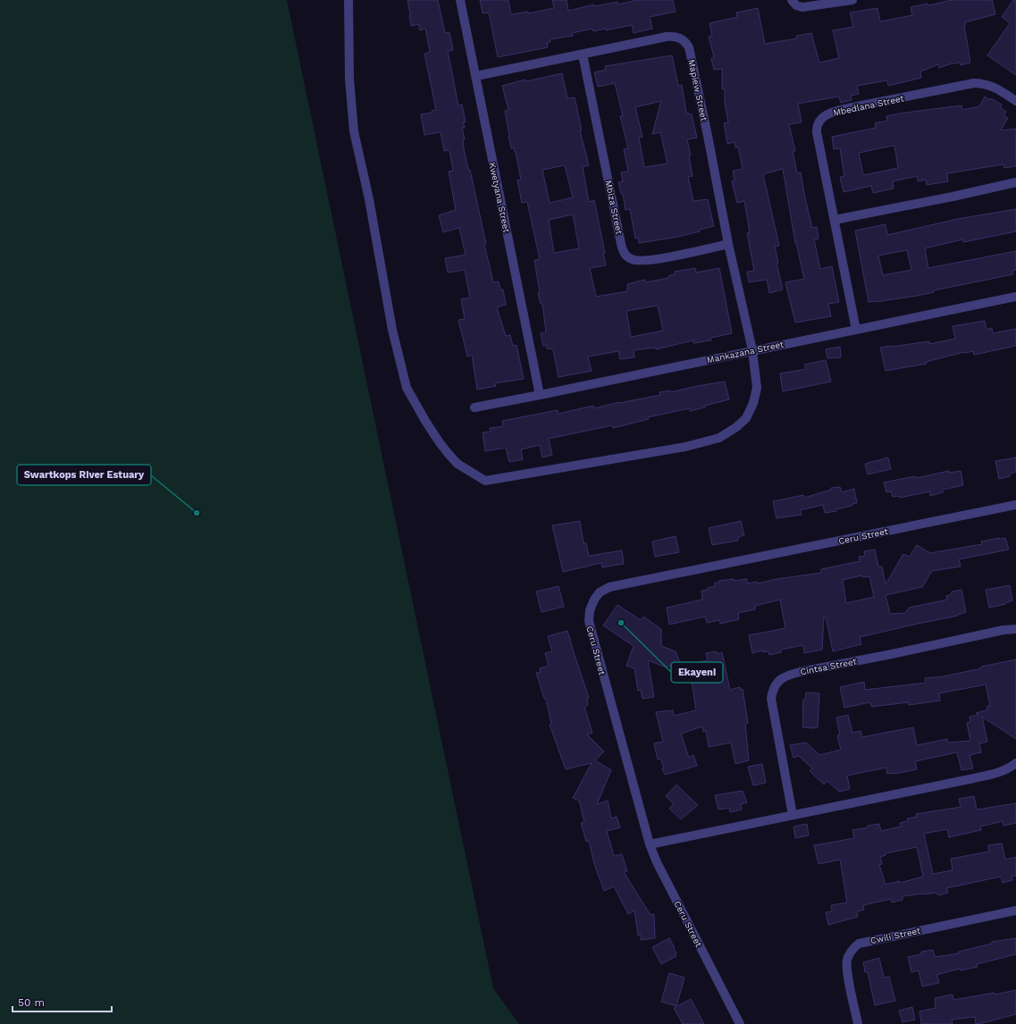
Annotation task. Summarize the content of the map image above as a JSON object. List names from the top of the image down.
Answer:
{
  "streets": {
    "street": [
      "Mapiew Street",
      "Mbedlana Street",
      "Kwetyana Street",
      "Mbiza Street",
      "Mankazana Street",
      "Ceru Street",
      "Cintsa Street",
      "Cwili Street"
    ]
  },
  "crossings": [
    ["Mapiew Street", "Kwetyana Street"],
    ["Mapiew Street", "Mbiza Street"],
    ["Mapiew Street", "Mankazana Street"],
    ["Mbedlana Street", "Mankazana Street"],
    ["Kwetyana Street", "Mankazana Street"]
  ],
  "places": ["Swartkops River Estuary", "Ekayeni"],
  "scale_bar": "50 m"
}
